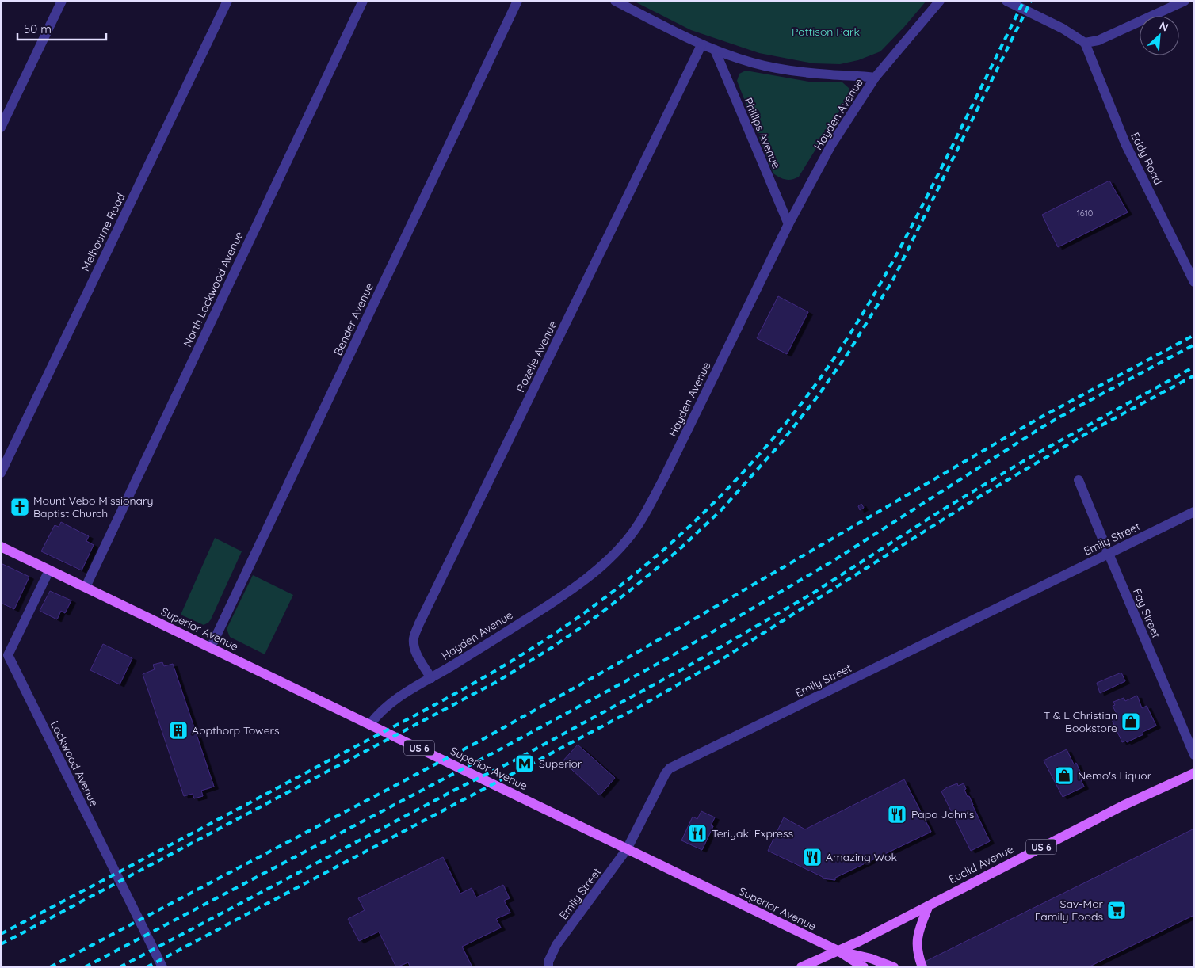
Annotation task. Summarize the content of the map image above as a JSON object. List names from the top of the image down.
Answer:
{
  "streets": {
    "main road": ["Superior Avenue", "US 6", "Euclid Avenue"],
    "street": [
      "Hayden Avenue",
      "Phillips Avenue",
      "Eddy Road",
      "Melbourne Road",
      "North Lockwood Avenue",
      "Bender Avenue",
      "Rozelle Avenue",
      "Emily Street",
      "Fay Street",
      "Lockwood Avenue"
    ]
  },
  "crossings": [
    ["Hayden Avenue", "Phillips Avenue"],
    ["Hayden Avenue", "Rozelle Avenue"],
    ["Hayden Avenue", "Superior Avenue"],
    ["North Lockwood Avenue", "Superior Avenue"],
    ["Bender Avenue", "Superior Avenue"],
    ["Emily Street", "Fay Street"],
    ["Emily Street", "Superior Avenue"],
    ["Superior Avenue", "Lockwood Avenue"],
    ["Superior Avenue", "Euclid Avenue"]
  ],
  "parks": ["Pattison Park"],
  "places": {
    "church": ["Mount Vebo Missionary Baptist Church"],
    "shop": ["T & L Christian Bookstore", "Nemo's Liquor"],
    "building": ["Appthorp Towers"],
    "metro station": ["Superior"],
    "restaurant": ["Papa John's", "Teriyaki Express", "Amazing Wok"],
    "supermarket": ["Sav-Mor Family Foods"]
  },
  "house_numbers": ["1610"],
  "scale_bar": "50 m",
  "north": "top right"
}
